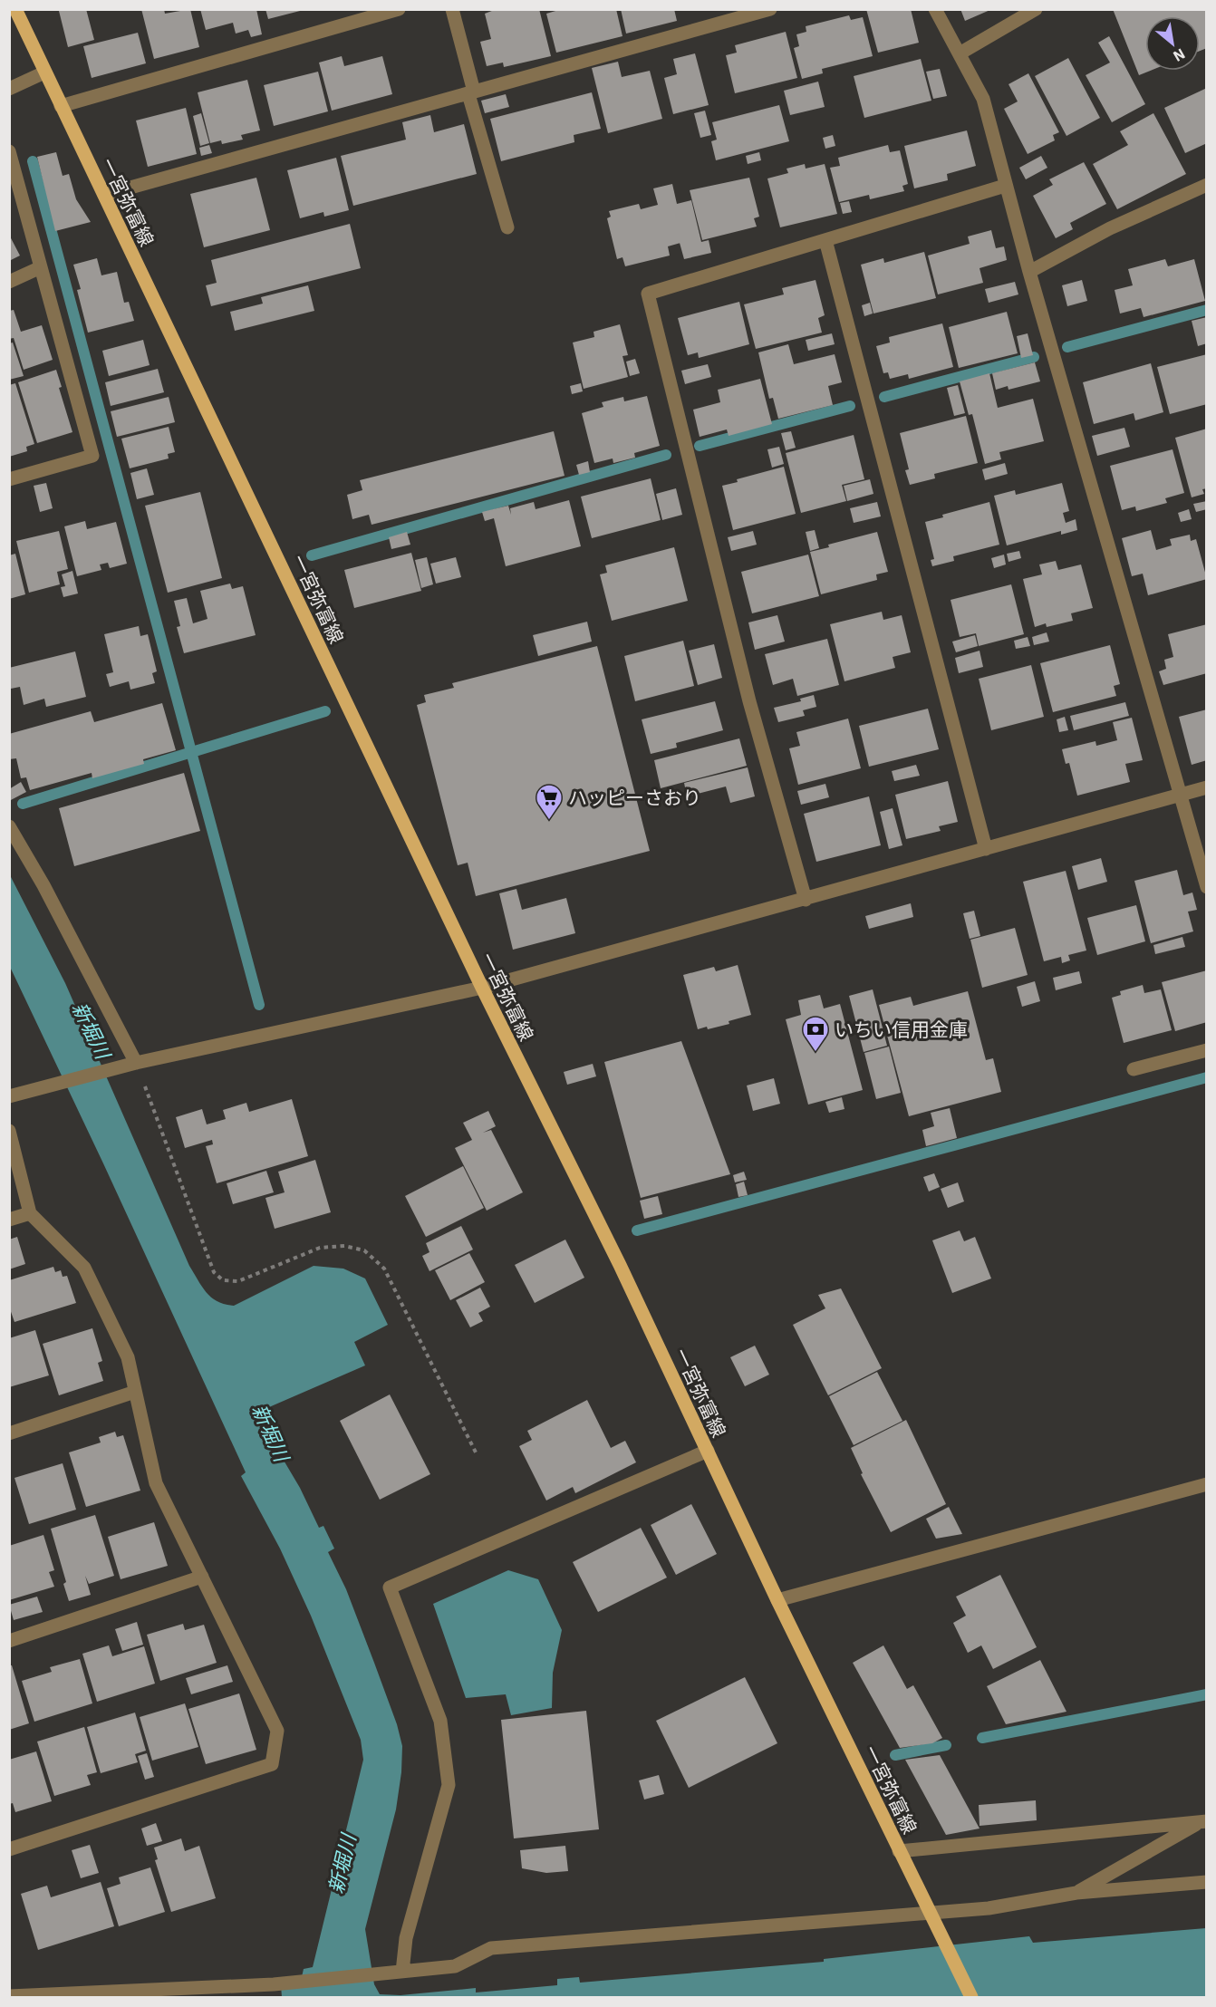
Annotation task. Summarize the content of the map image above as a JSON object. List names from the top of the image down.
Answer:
{
  "streets": {
    "main road": ["一宮弥富線"]
  },
  "water": ["新堀川"],
  "places": {
    "supermarket": ["ハッピーさおり"],
    "bank": ["いちい信用金庫"]
  },
  "north": "bottom right"
}
